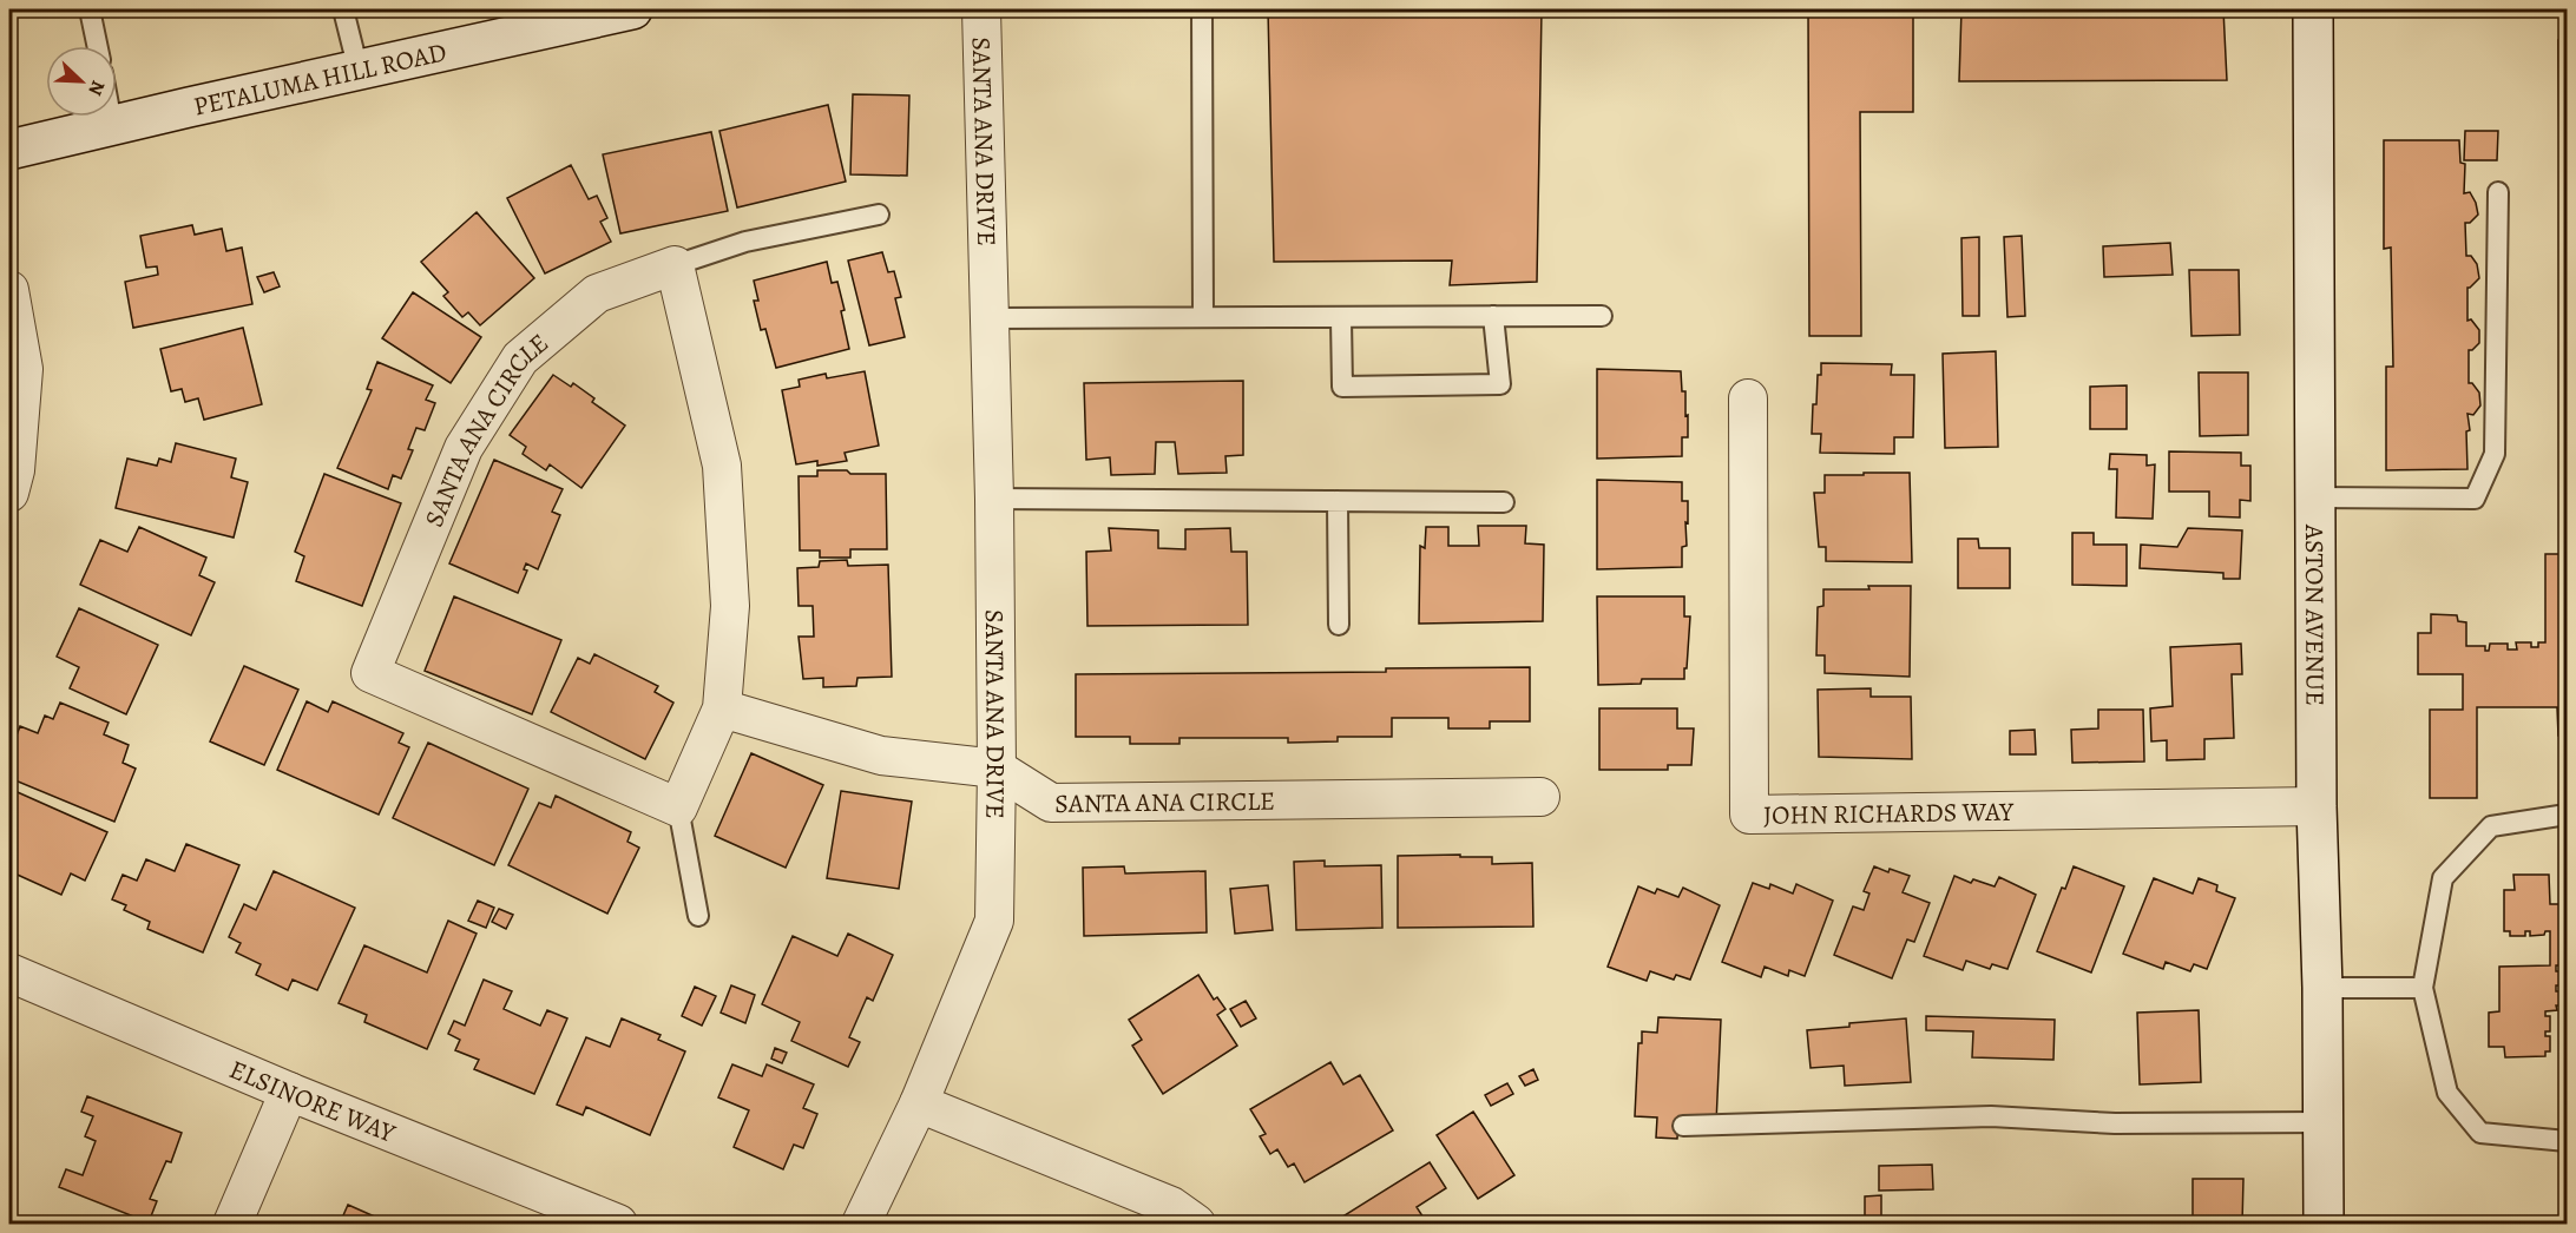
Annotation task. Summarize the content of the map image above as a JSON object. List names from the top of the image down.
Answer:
{
  "streets": {
    "street": [
      "PETALUMA HILL ROAD",
      "SANTA ANA DRIVE",
      "SANTA ANA CIRCLE",
      "ASTON AVENUE",
      "JOHN RICHARDS WAY",
      "ELSINORE WAY"
    ]
  },
  "crossings": [
    ["SANTA ANA DRIVE", "SANTA ANA CIRCLE"],
    ["ASTON AVENUE", "JOHN RICHARDS WAY"]
  ],
  "north": "bottom right"
}
